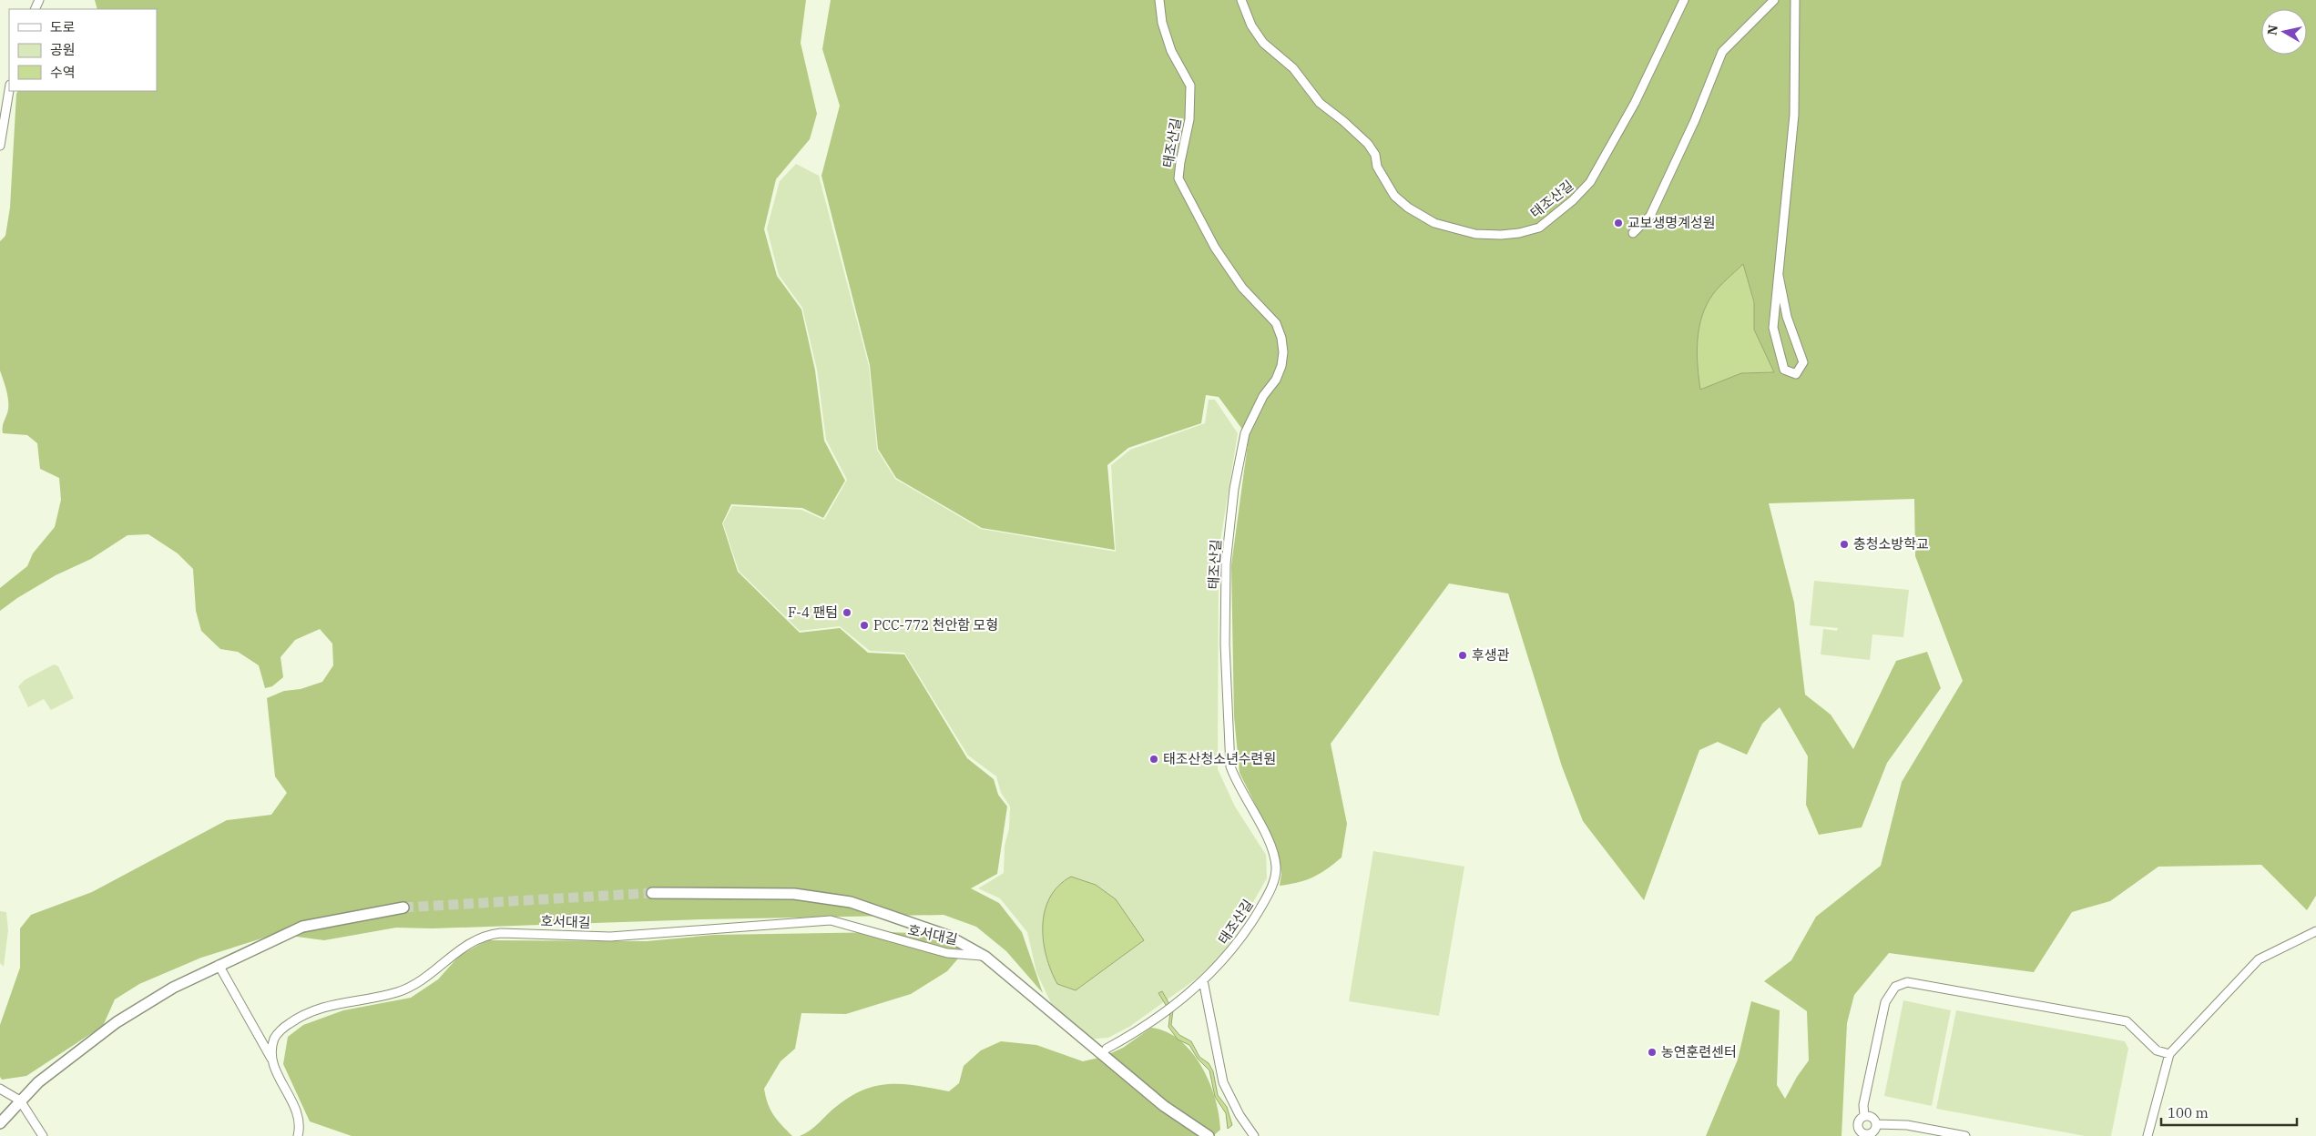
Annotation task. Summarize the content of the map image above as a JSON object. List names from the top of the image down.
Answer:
{
  "streets": {
    "street": ["태조산길", "호서대길"]
  },
  "places": [
    "교보생명계성원",
    "충청소방학교",
    "F-4 팬텀",
    "PCC-772 천안함 모형",
    "후생관",
    "태조산청소년수련원",
    "농연훈련센터"
  ],
  "legend": ["도로", "공원", "수역"],
  "scale_bar": "100 m",
  "north": "left"
}
